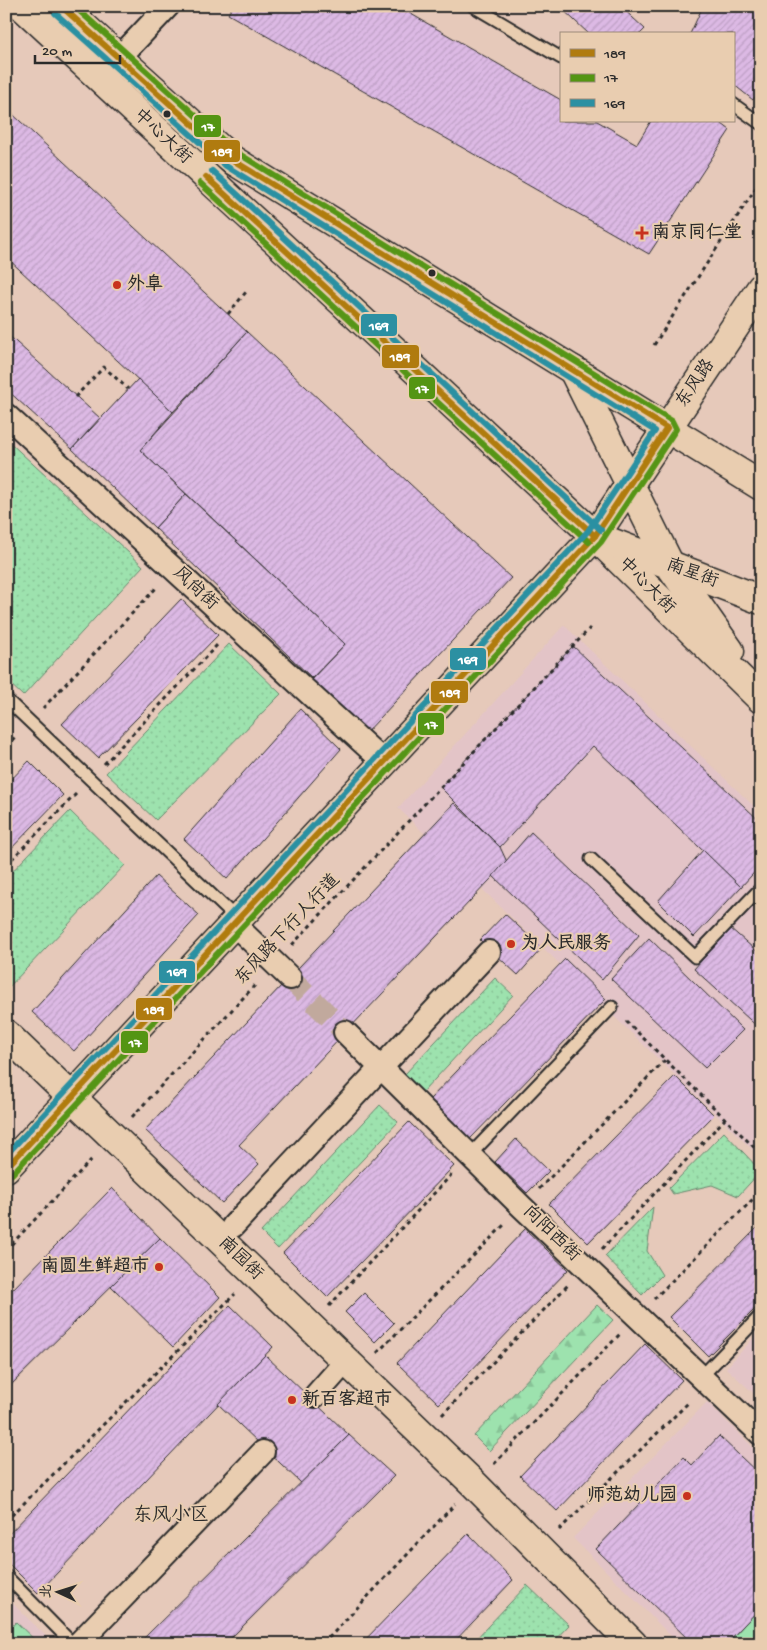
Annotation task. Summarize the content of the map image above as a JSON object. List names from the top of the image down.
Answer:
{
  "streets": {
    "street": [
      "中心大街",
      "东风路",
      "南星街",
      "风尚街",
      "向阳西街",
      "南园街"
    ],
    "path": ["东风路下行人行道"]
  },
  "crossings": [
    ["中心大街", "东风路"],
    ["中心大街", "南星街"],
    ["东风路", "南星街"],
    ["东风路", "风尚街"],
    ["东风路", "南园街"],
    ["东风路下行人行道", "南园街"]
  ],
  "districts": ["东风小区"],
  "places": {
    "health": ["南京同仁堂"],
    "other": [
      "外阜",
      "为人民服务",
      "南圆生鲜超市",
      "新百客超市",
      "师范幼儿园"
    ]
  },
  "lines": ["transit line 189", "transit line 17", "transit line 169"],
  "legend": ["189", "17", "169"],
  "scale_bar": "20 m",
  "north": "left"
}
